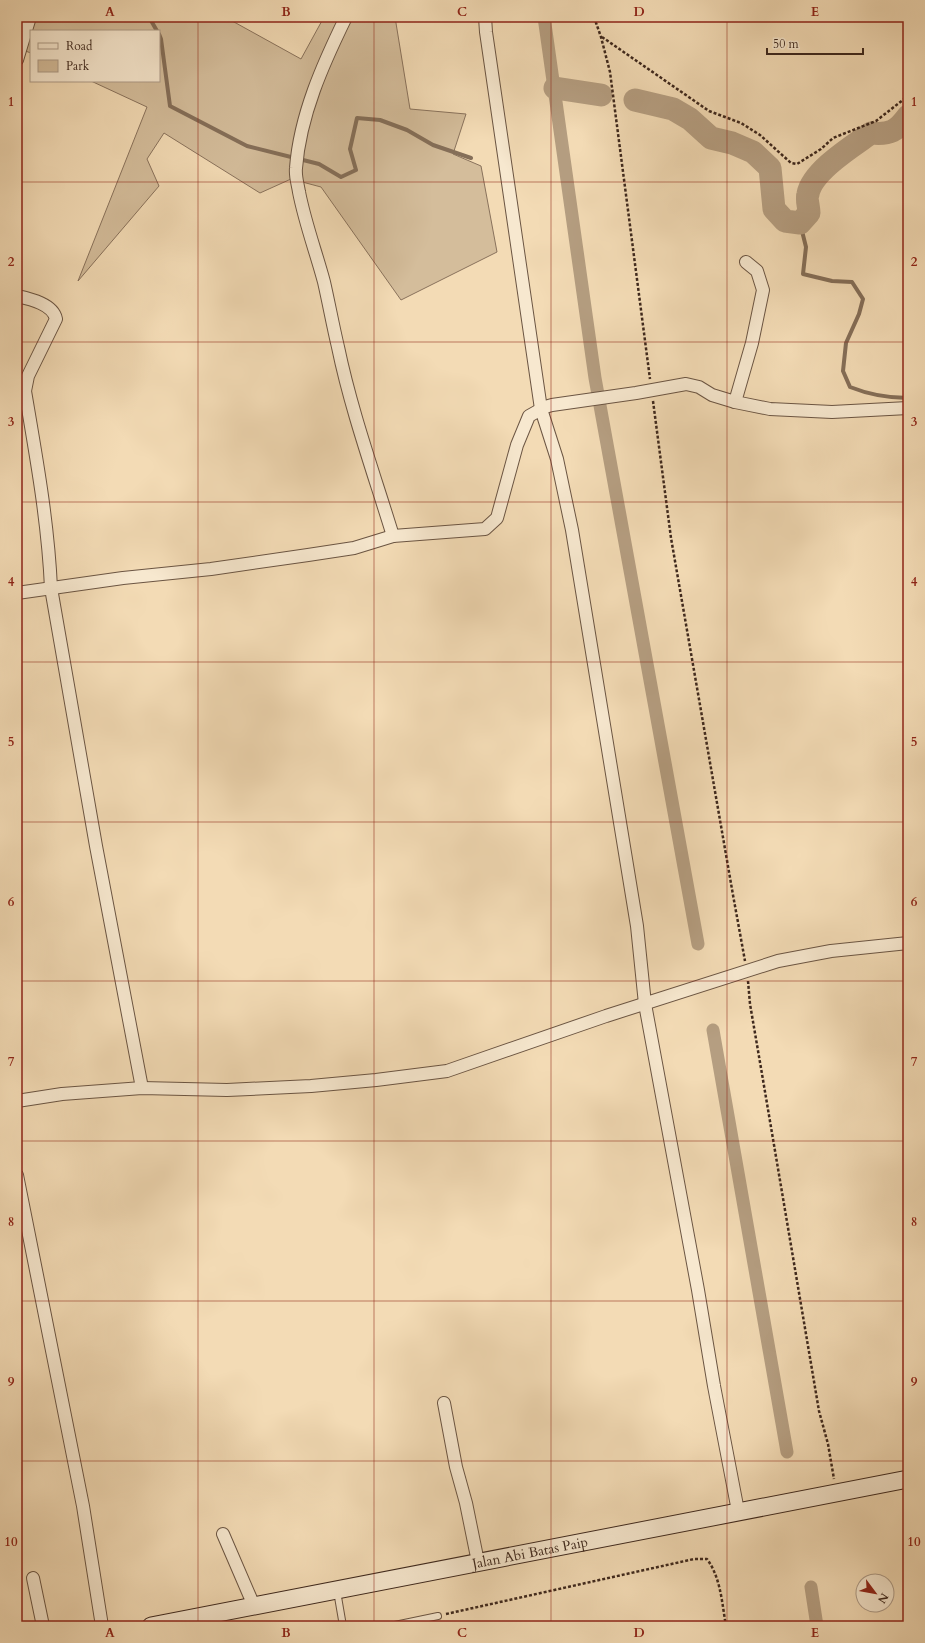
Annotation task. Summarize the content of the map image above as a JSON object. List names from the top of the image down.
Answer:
{
  "streets": {
    "main road": ["Jalan Abi Batas Paip"]
  },
  "legend": ["Road", "Park"],
  "scale_bar": "50 m",
  "north": "bottom right",
  "grid": {
    "columns": [
      "A",
      "B",
      "C",
      "D",
      "E"
    ],
    "rows": [
      "1",
      "2",
      "3",
      "4",
      "5",
      "6",
      "7",
      "8",
      "9",
      "10"
    ]
  }
}
